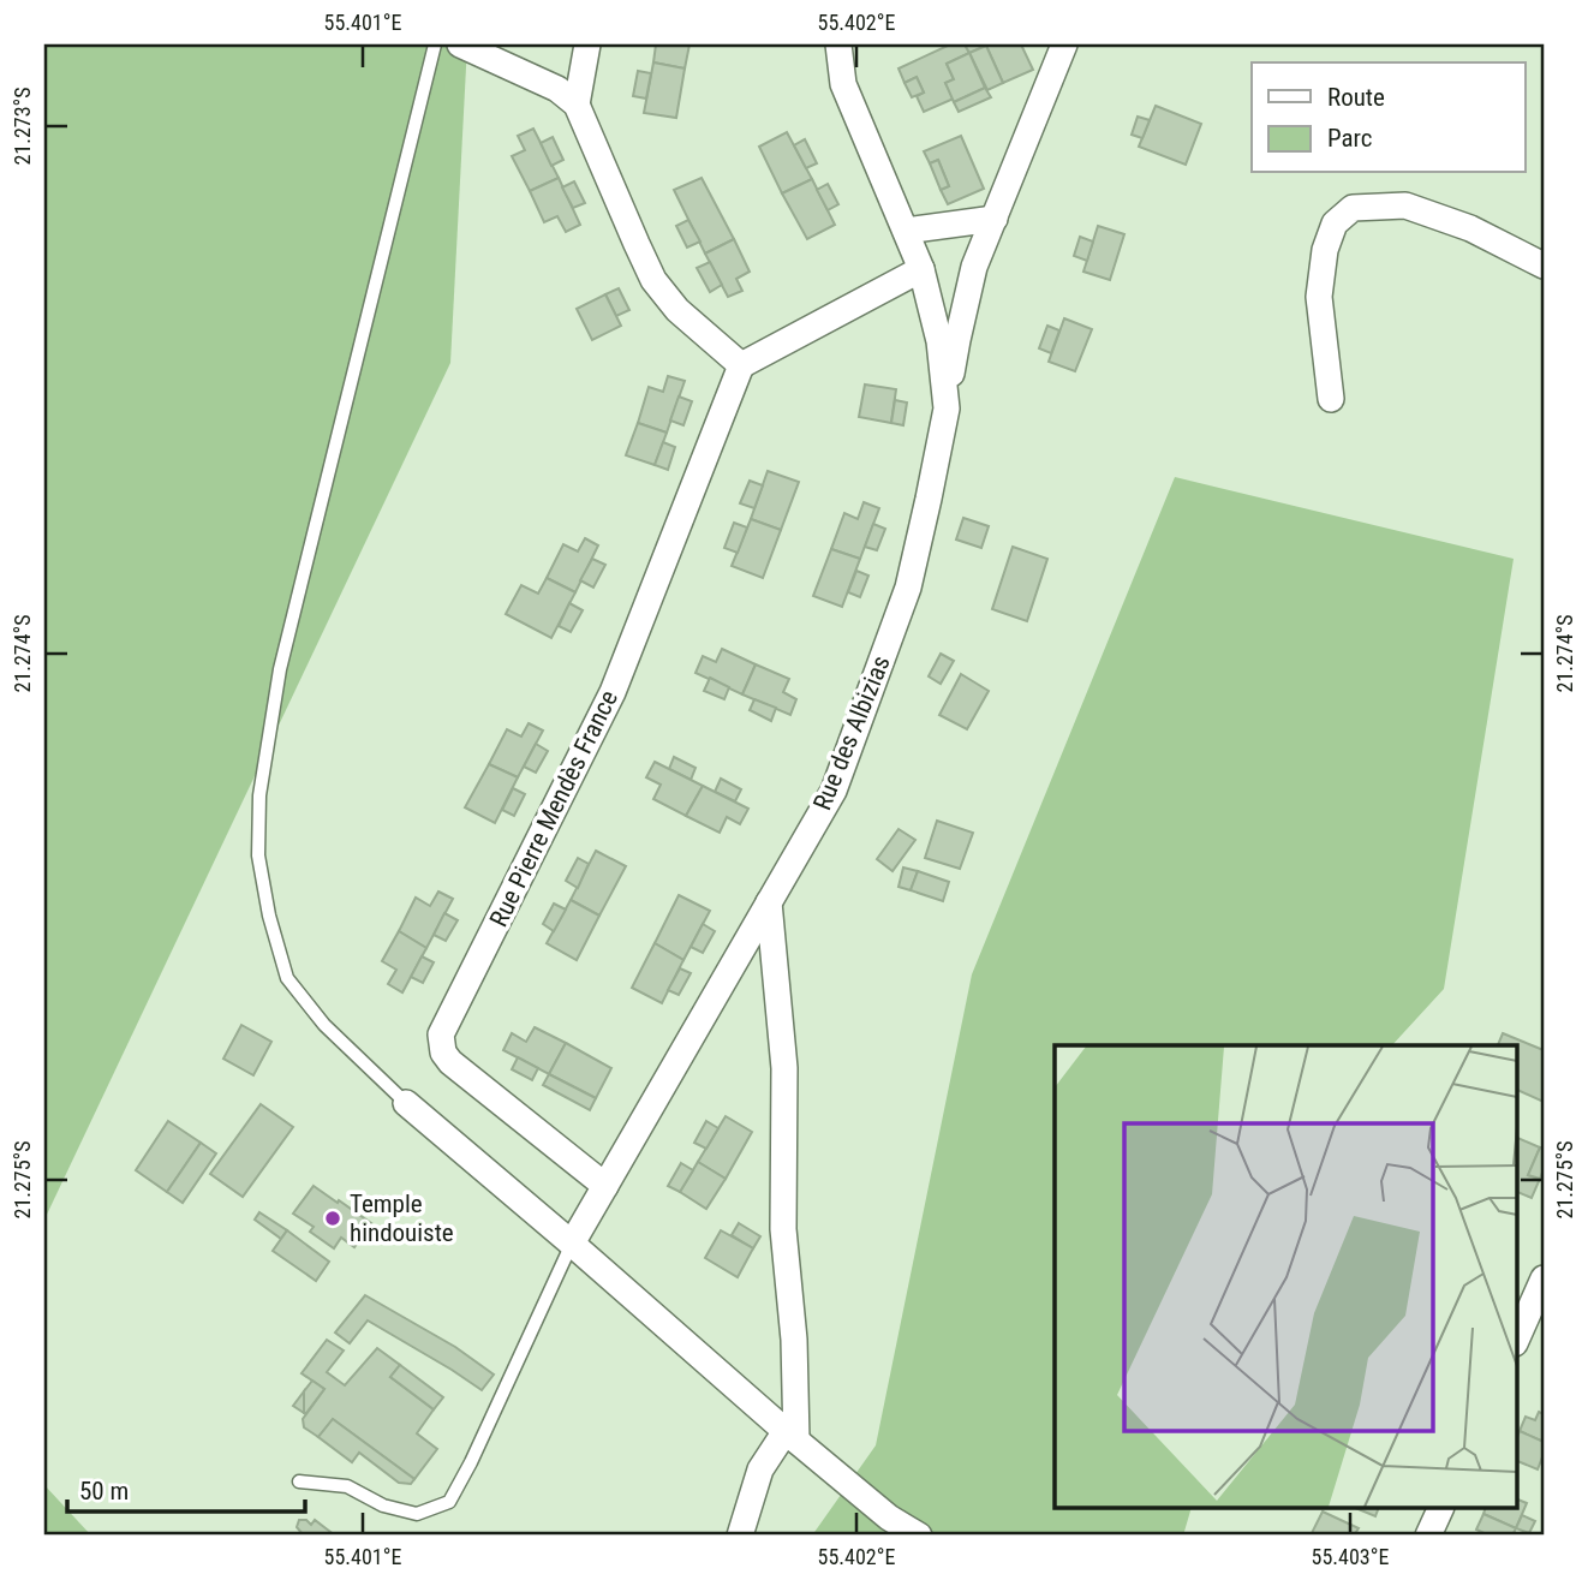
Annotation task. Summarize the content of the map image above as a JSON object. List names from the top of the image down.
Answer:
{
  "streets": {
    "street": ["Rue des Albizias", "Rue Pierre Mendès France"]
  },
  "crossings": [
    ["Rue des Albizias", "Rue Pierre Mendès France"]
  ],
  "places": ["Temple hindouiste"],
  "legend": ["Route", "Parc"],
  "scale_bar": "50 m",
  "coordinates": [
    "55.401°E",
    "55.402°E",
    "21.273°S",
    "21.274°S",
    "21.275°S",
    "55.403°E"
  ]
}
